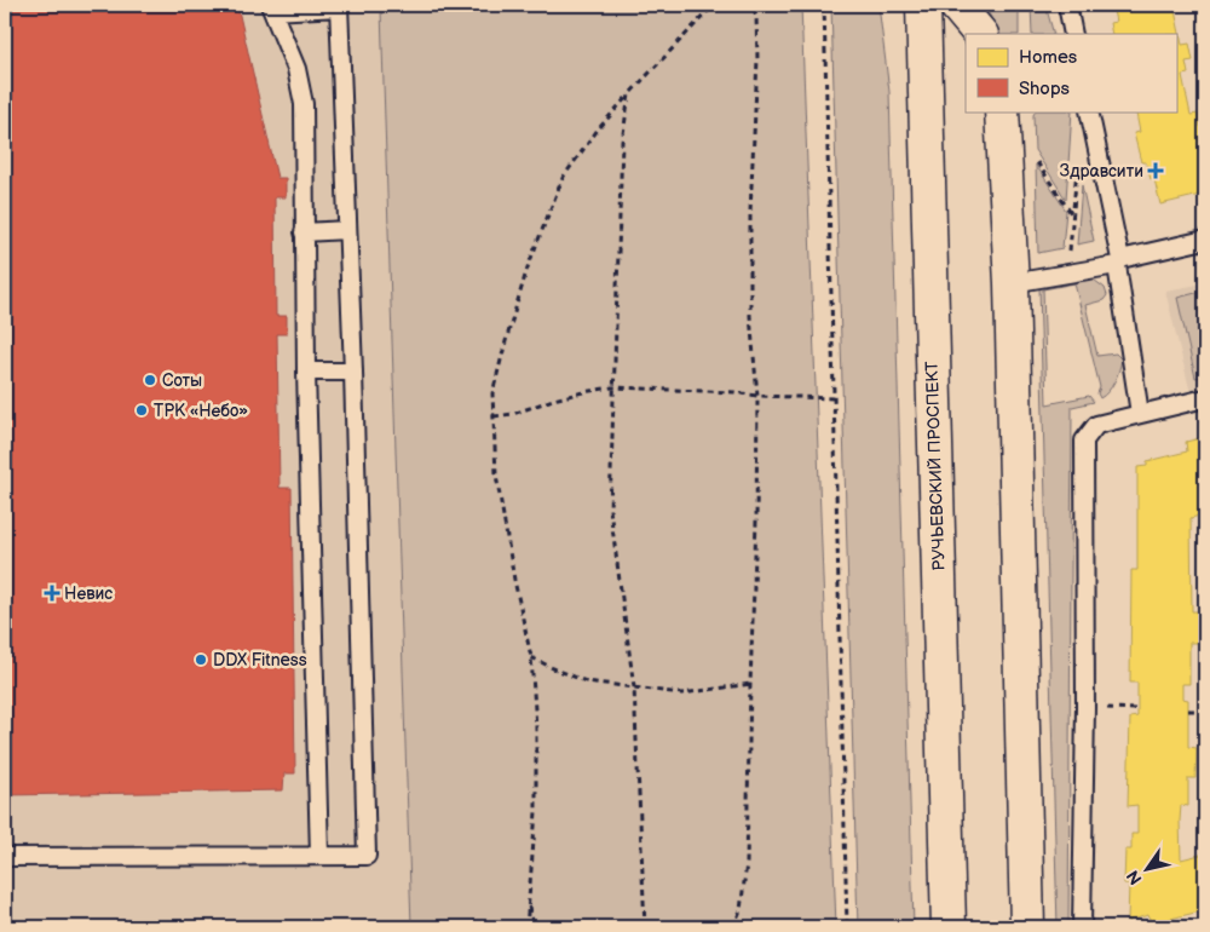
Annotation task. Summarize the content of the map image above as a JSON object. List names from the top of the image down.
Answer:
{
  "streets": {
    "street": ["РУЧЬЕВСКИЙ ПРОСПЕКТ"]
  },
  "places": {
    "health": ["Здравсити", "Невис"],
    "other": ["Соты", "ТРК «Небо»", "DDX Fitness"]
  },
  "legend": ["Homes", "Shops"],
  "north": "bottom left"
}
